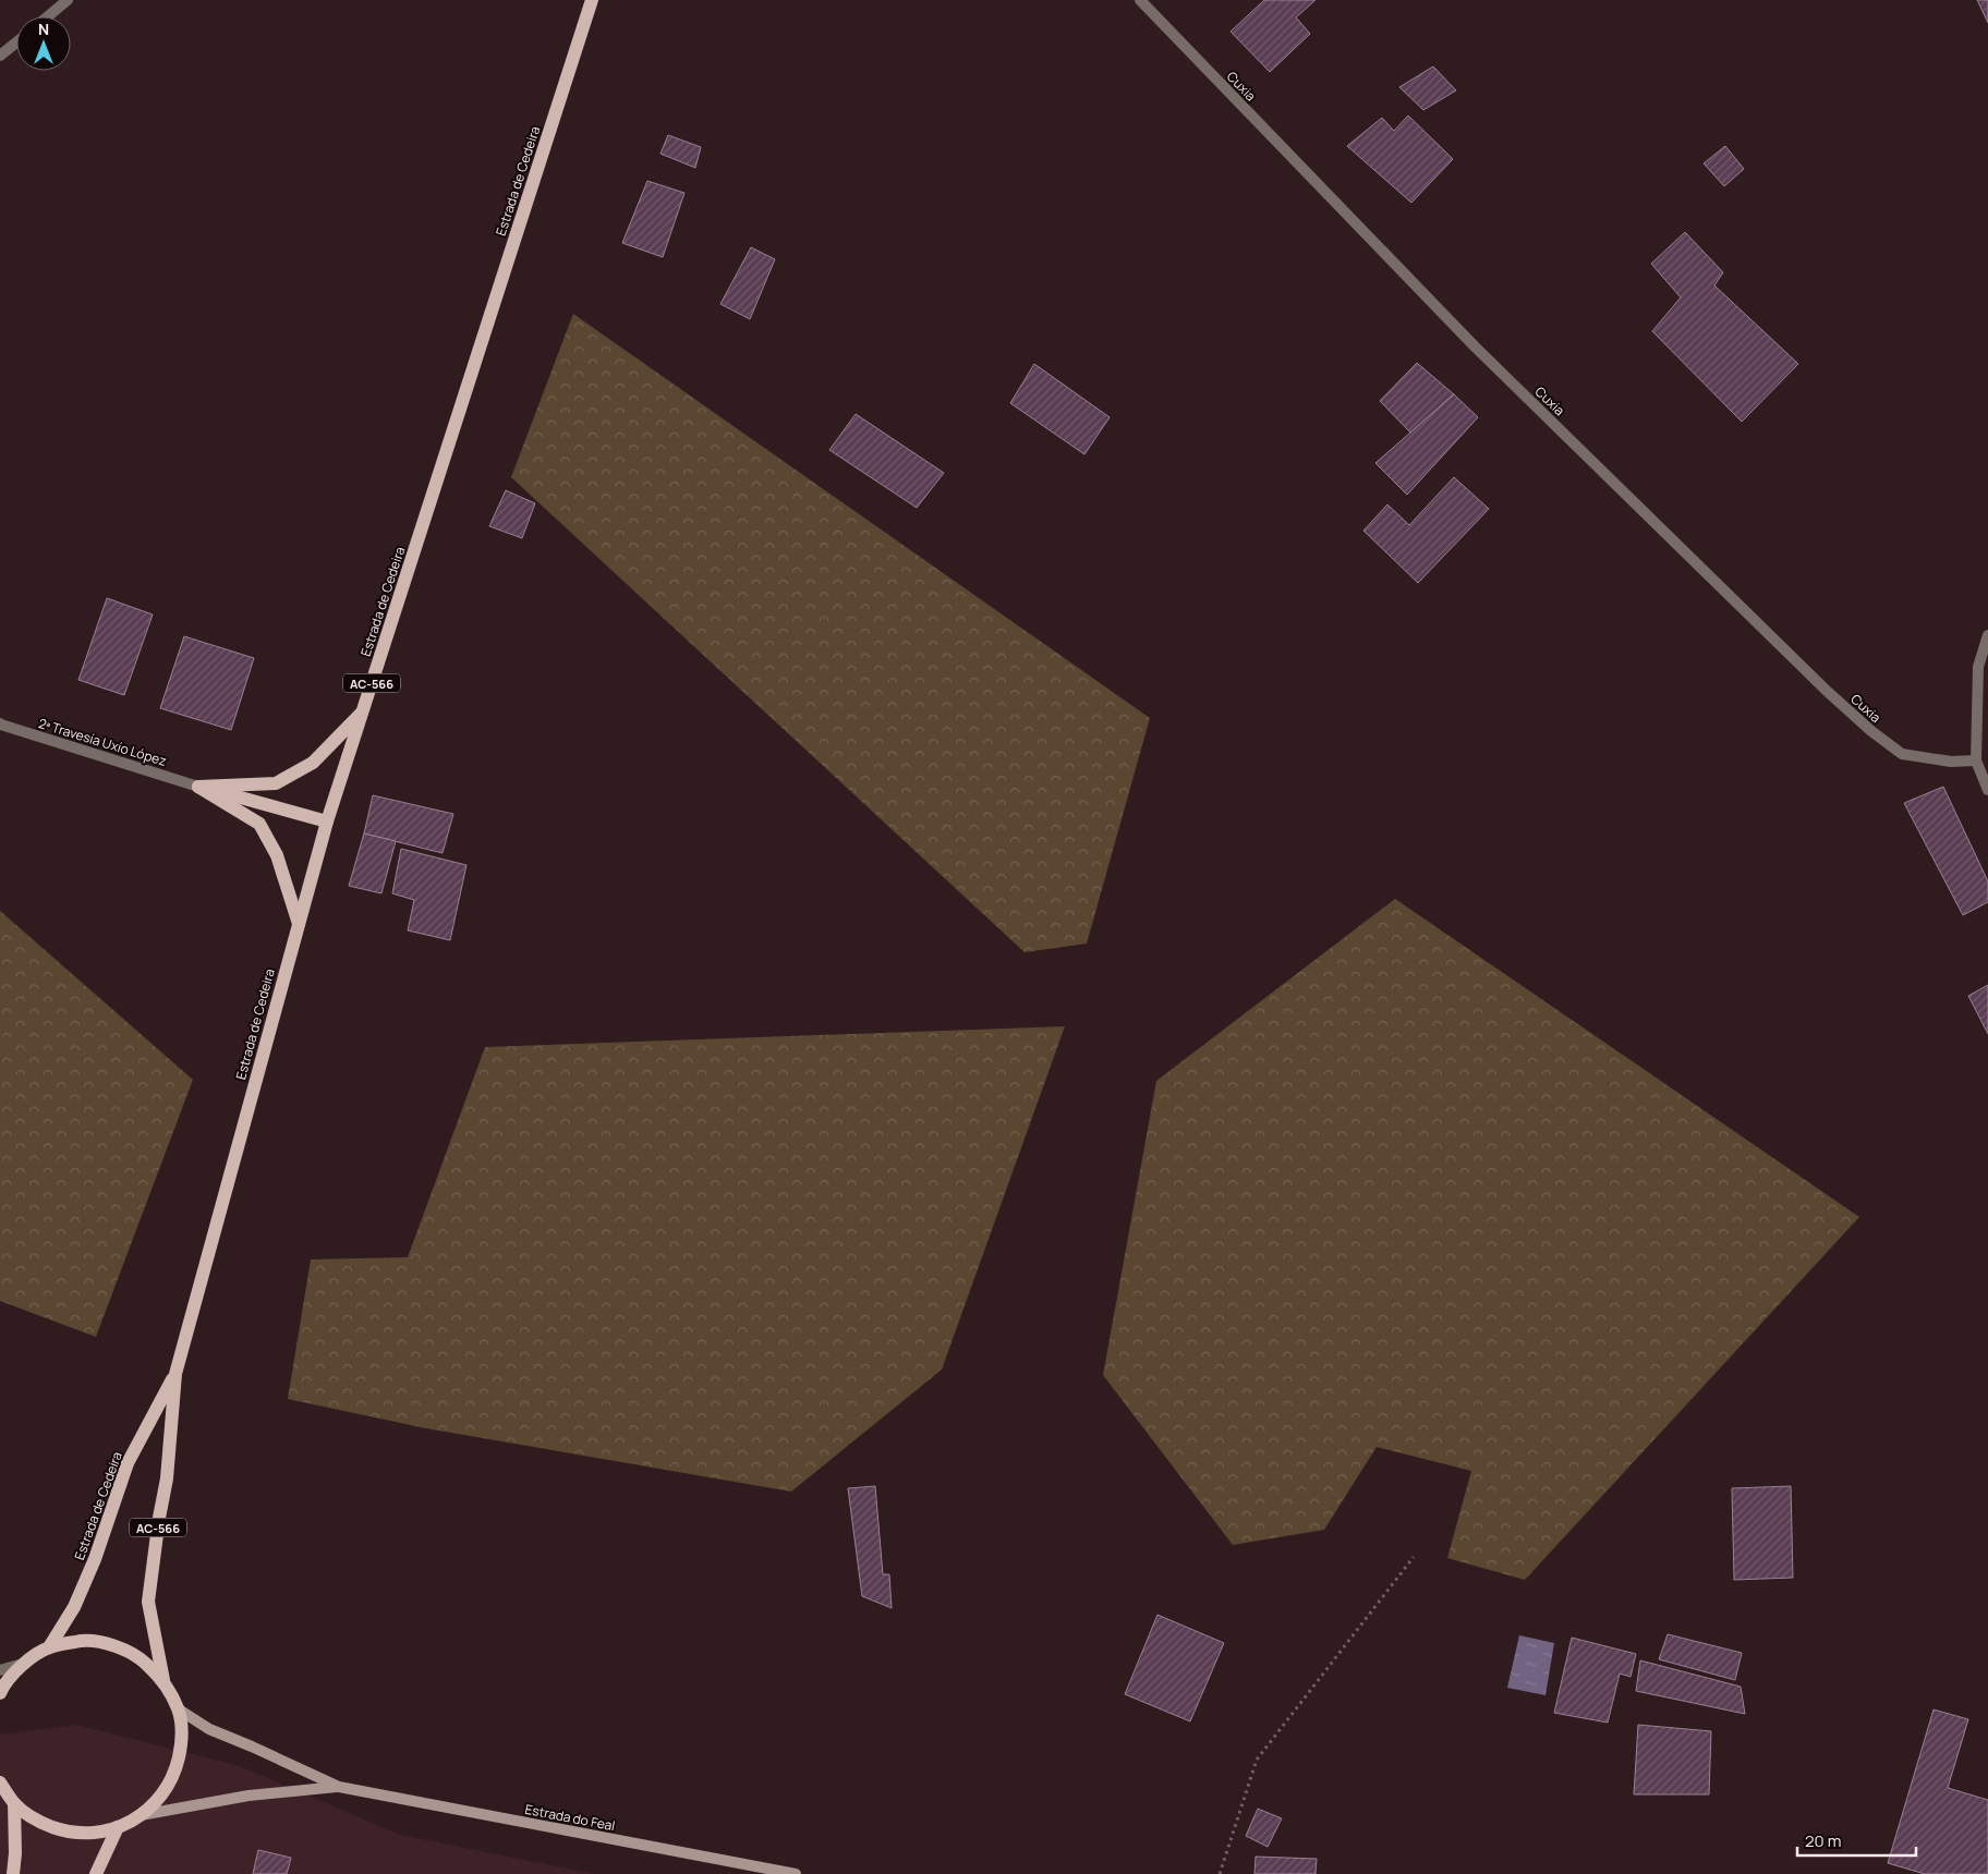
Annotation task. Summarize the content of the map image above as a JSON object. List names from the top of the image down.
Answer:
{
  "streets": {
    "main road": ["Estrada de Cedeira", "AC-566", "Estrada do Feal"],
    "street": ["Cuxia", "2ª Travesía Uxío López"]
  },
  "scale_bar": "20 m",
  "north": "top"
}
